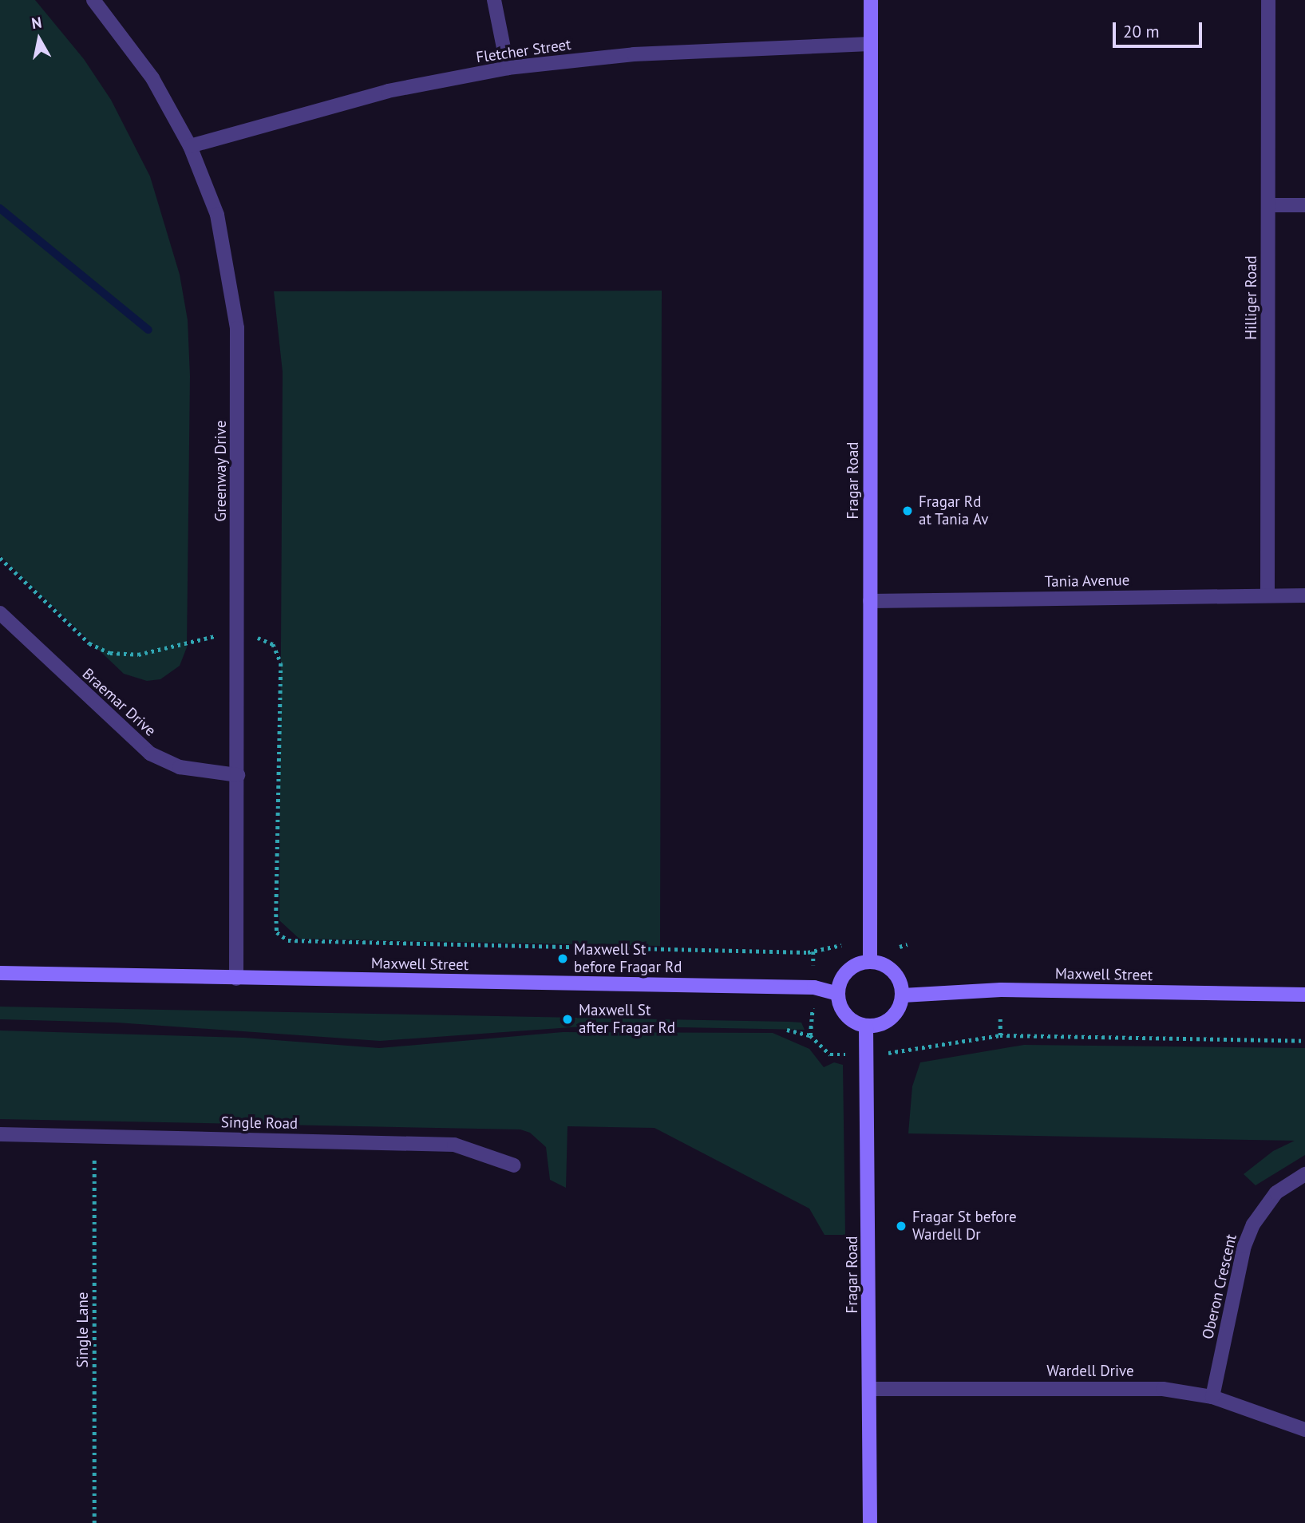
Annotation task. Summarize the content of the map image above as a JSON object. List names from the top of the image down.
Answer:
{
  "streets": {
    "street": [
      "Fletcher Street",
      "Hilliger Road",
      "Greenway Drive",
      "Fragar Road",
      "Tania Avenue",
      "Braemar Drive",
      "Maxwell Street",
      "Single Road",
      "Oberon Crescent",
      "Wardell Drive"
    ],
    "path": ["Single Lane"]
  },
  "crossings": [
    ["Fletcher Street", "Greenway Drive"],
    ["Fletcher Street", "Fragar Road"],
    ["Hilliger Road", "Tania Avenue"],
    ["Greenway Drive", "Braemar Drive"],
    ["Greenway Drive", "Maxwell Street"],
    ["Fragar Road", "Tania Avenue"],
    ["Fragar Road", "Maxwell Street"],
    ["Fragar Road", "Wardell Drive"],
    ["Single Road", "Single Lane"],
    ["Oberon Crescent", "Wardell Drive"]
  ],
  "places": [
    "Fragar Rd at Tania Av",
    "Maxwell St before Fragar Rd",
    "Maxwell St after Fragar Rd",
    "Fragar St before Wardell Dr"
  ],
  "scale_bar": "20 m",
  "north": "top"
}
